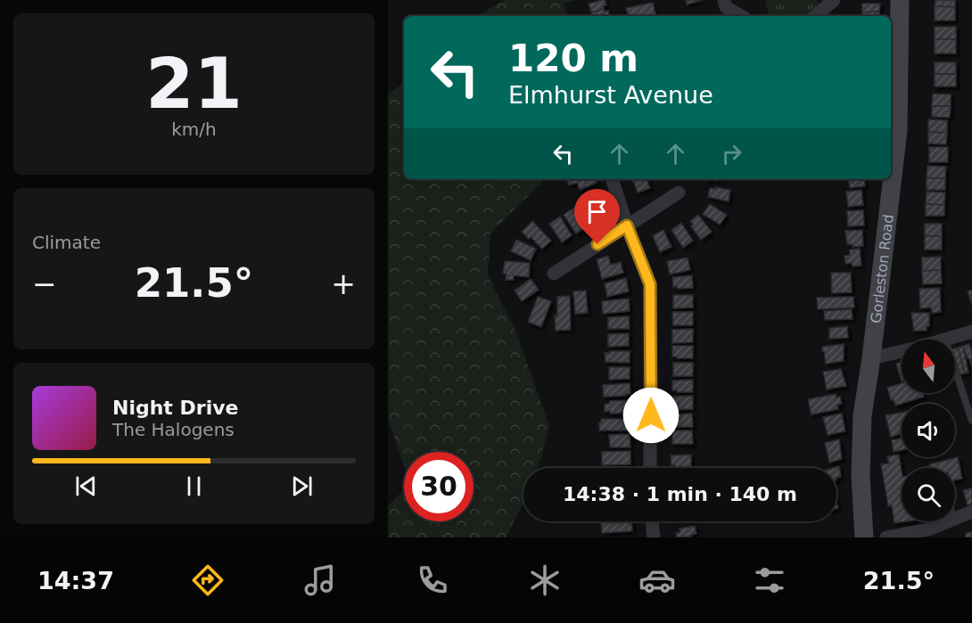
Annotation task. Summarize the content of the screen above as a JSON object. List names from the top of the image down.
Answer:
{
  "streets": {
    "main road": ["Gorleston Road"]
  },
  "north": "top",
  "page": {
    "tile": [
      ["21", "km/h"],
      "Climate"
    ],
    "turn": ["120 m", "Elmhurst Avenue"],
    "heat": ["−", "21.5°", "+"],
    "song": ["Night Drive", "The Halogens"],
    "limit": "30",
    "trip": "14:38 · 1 min · 140 m",
    "tabs": ["14:37", "21.5°"]
  }
}
